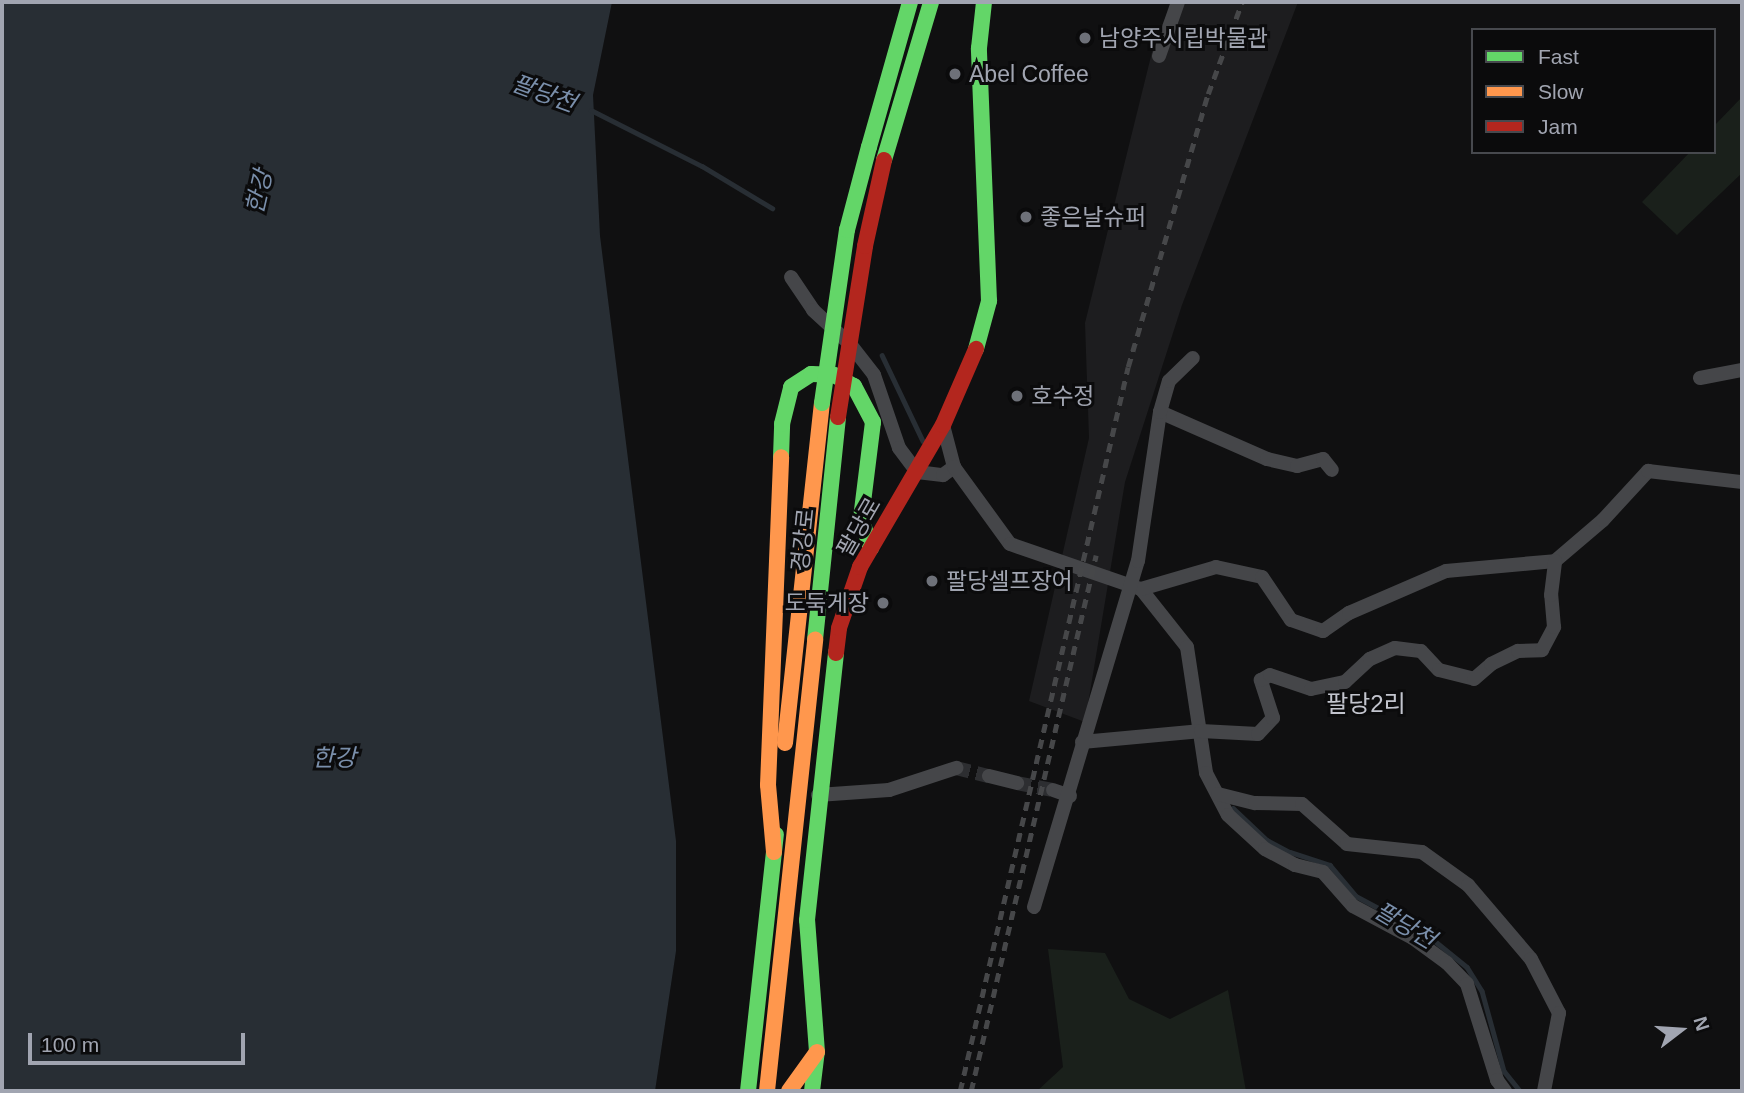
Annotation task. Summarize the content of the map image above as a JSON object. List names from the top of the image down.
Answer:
{
  "streets": {
    "main road": ["팔당로", "경강로"]
  },
  "districts": ["팔당2리"],
  "water": ["팔당천", "한강"],
  "places": [
    "남양주시립박물관",
    "Abel Coffee",
    "좋은날슈퍼",
    "호수정",
    "팔당셀프장어",
    "도둑게장"
  ],
  "legend": ["Fast", "Slow", "Jam"],
  "scale_bar": "100 m",
  "north": "right"
}
